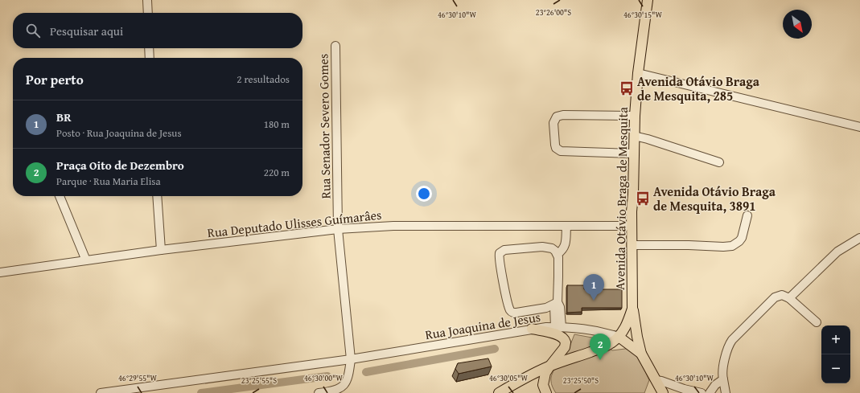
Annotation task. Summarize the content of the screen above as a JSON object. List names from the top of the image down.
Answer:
{
  "streets": {
    "main road": ["Avenida Otávio Braga de Mesquita"],
    "street": ["Rua Senador Severo Gomes", "Rua Deputado Ulisses Guímarâes", "Rua Joaquina de Jesus"]
  },
  "crossings": [
    ["Rua Senador Severo Gomes", "Rua Deputado Ulisses Guímarâes"],
    ["Rua Senador Severo Gomes", "Rua Joaquina de Jesus"],
    ["Avenida Otávio Braga de Mesquita", "Rua Deputado Ulisses Guímarâes"],
    ["Avenida Otávio Braga de Mesquita", "Rua Joaquina de Jesus"]
  ],
  "places": {
    "bus stop": ["Avenida Otávio Braga de Mesquita, 285", "Avenida Otávio Braga de Mesquita, 3891"]
  },
  "north": "bottom right",
  "page": {
    "search": "Pesquisar aqui",
    "heading": ["Por perto", "2 resultados"],
    "list": [
      {
        "mark": "1",
        "name": "BR",
        "note": "Posto · Rua Joaquina de Jesus",
        "value": "180 m"
      },
      {
        "mark": "2",
        "name": "Praça Oito de Dezembro",
        "note": "Parque · Rua Maria Elisa",
        "value": "220 m"
      }
    ],
    "pins": ["1", "2"],
    "map_buttons": ["+", "−"]
  },
  "coordinates": [
    "23°26'00\"S",
    "46°30'15\"W",
    "46°30'10\"W",
    "46°29'55\"W",
    "46°30'00\"W",
    "46°30'05\"W",
    "23°25'55\"S",
    "23°25'50\"S"
  ]
}
